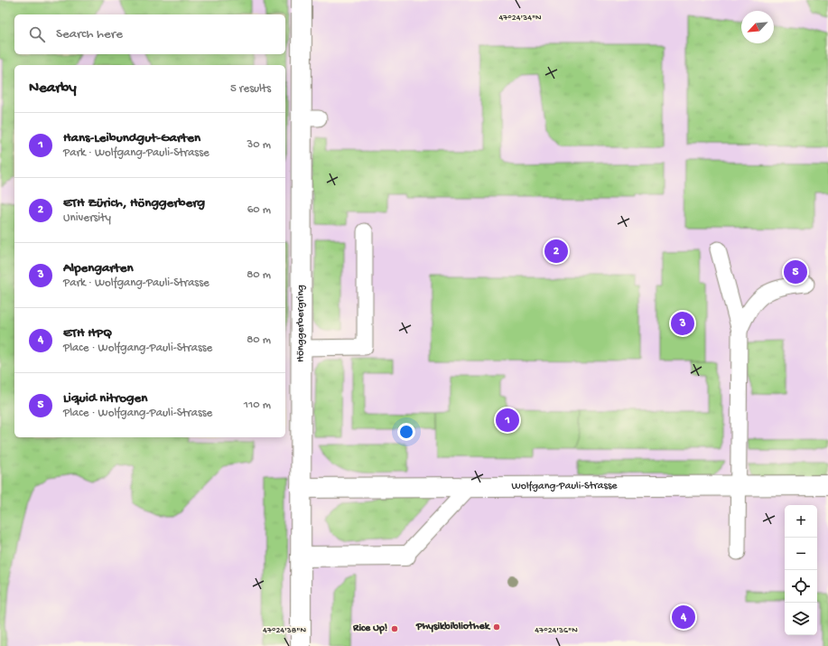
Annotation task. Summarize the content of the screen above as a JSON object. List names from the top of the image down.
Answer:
{
  "streets": {
    "street": ["Hönggerbergring", "Wolfgang-Pauli-Strasse"]
  },
  "crossings": [
    ["Hönggerbergring", "Wolfgang-Pauli-Strasse"]
  ],
  "places": ["Physikbibliothek", "Rice Up!"],
  "north": "bottom left",
  "page": {
    "search": "Search here",
    "heading": ["Nearby", "5 results"],
    "list": [
      {
        "mark": "1",
        "name": "Hans-Leibundgut-Garten",
        "note": "Park · Wolfgang-Pauli-Strasse",
        "value": "30 m"
      },
      {
        "mark": "2",
        "name": "ETH Zürich, Hönggerberg",
        "note": "University",
        "value": "60 m"
      },
      {
        "mark": "3",
        "name": "Alpengarten",
        "note": "Park · Wolfgang-Pauli-Strasse",
        "value": "80 m"
      },
      {
        "mark": "4",
        "name": "ETH HPQ",
        "note": "Place · Wolfgang-Pauli-Strasse",
        "value": "80 m"
      },
      {
        "mark": "5",
        "name": "Liquid nitrogen",
        "note": "Place · Wolfgang-Pauli-Strasse",
        "value": "110 m"
      }
    ],
    "pins": [
      "2",
      "5",
      "3",
      "1",
      "4"
    ],
    "map_buttons": ["+", "−"]
  },
  "coordinates": ["47°24'34\"N", "47°24'38\"N", "47°24'36\"N"]
}
